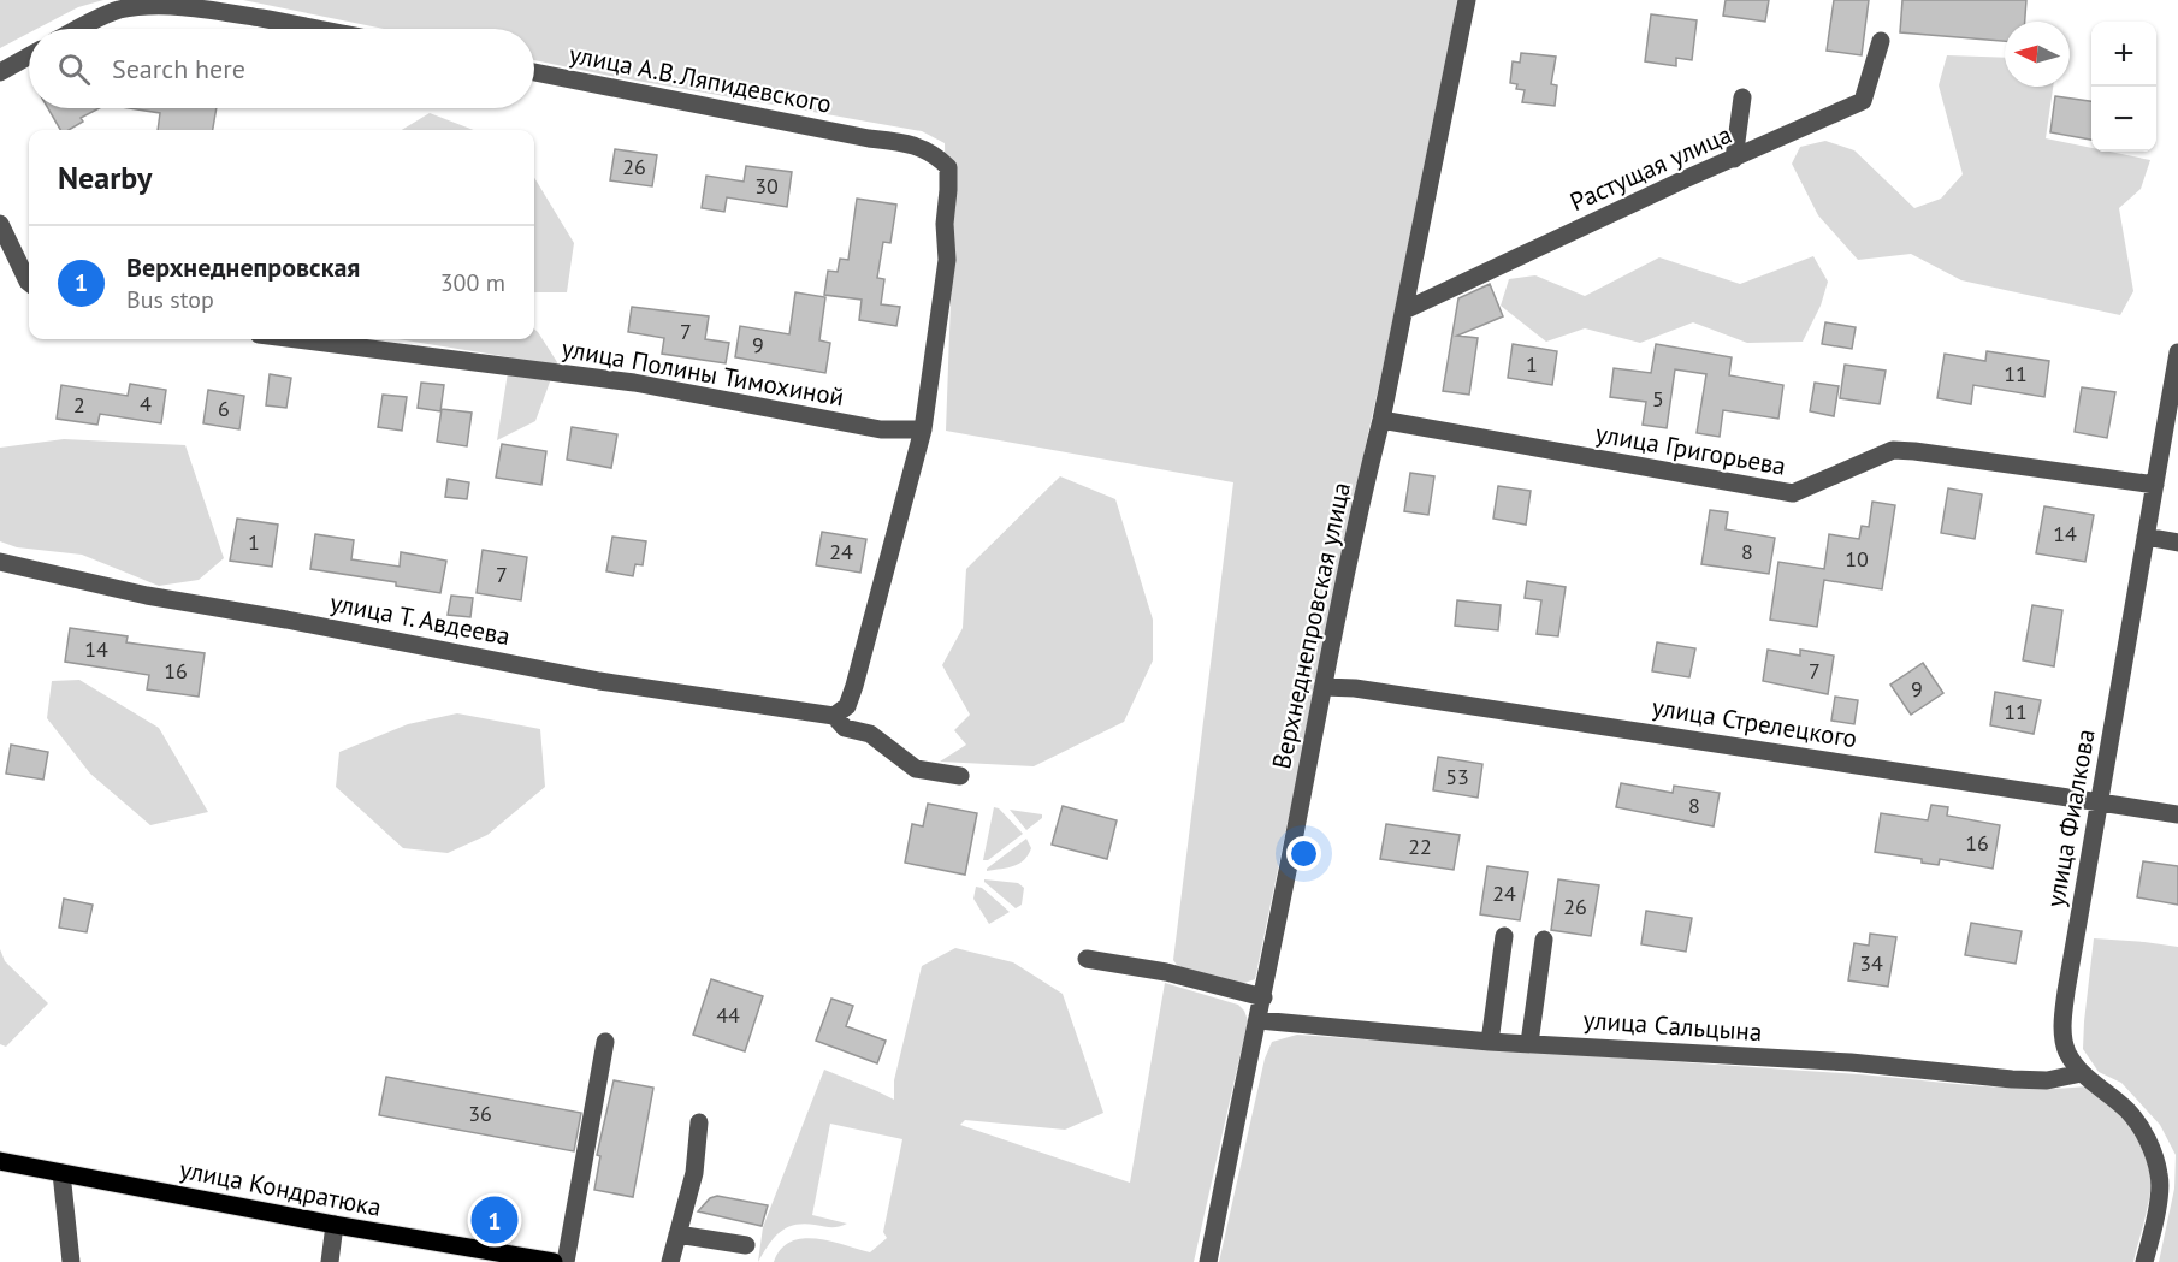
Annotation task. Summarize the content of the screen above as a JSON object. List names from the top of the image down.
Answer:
{
  "streets": {
    "main road": ["улица Кондратюка"],
    "street": [
      "улица А.В.Ляпидевского",
      "Растущая улица",
      "улица Полины Тимохиной",
      "улица Григорьева",
      "улица Т. Авдеева",
      "Верхнеднепровская улица",
      "улица Стрелецкого",
      "улица Фиалкова",
      "улица Сальцына"
    ]
  },
  "crossings": [
    ["улица А.В.Ляпидевского", "улица Полины Тимохиной"],
    ["Растущая улица", "Верхнеднепровская улица"],
    ["улица Григорьева", "Верхнеднепровская улица"],
    ["улица Григорьева", "улица Фиалкова"],
    ["Верхнеднепровская улица", "улица Стрелецкого"],
    ["Верхнеднепровская улица", "улица Сальцына"],
    ["улица Стрелецкого", "улица Фиалкова"],
    ["улица Фиалкова", "улица Сальцына"]
  ],
  "house_numbers": [
    "26",
    "30",
    "7",
    "9",
    "1",
    "11",
    "5",
    "4",
    "2",
    "6",
    "14",
    "1",
    "24",
    "8",
    "10",
    "7",
    "14",
    "16",
    "7",
    "9",
    "11",
    "53",
    "8",
    "16",
    "22",
    "24",
    "26",
    "34",
    "44",
    "36"
  ],
  "north": "left",
  "page": {
    "map_buttons": ["+", "−"],
    "search": "Search here",
    "heading": "Nearby",
    "list": [
      {
        "mark": "1",
        "name": "Верхнеднепровская",
        "note": "Bus stop",
        "value": "300 m"
      }
    ],
    "pins": "1"
  }
}
